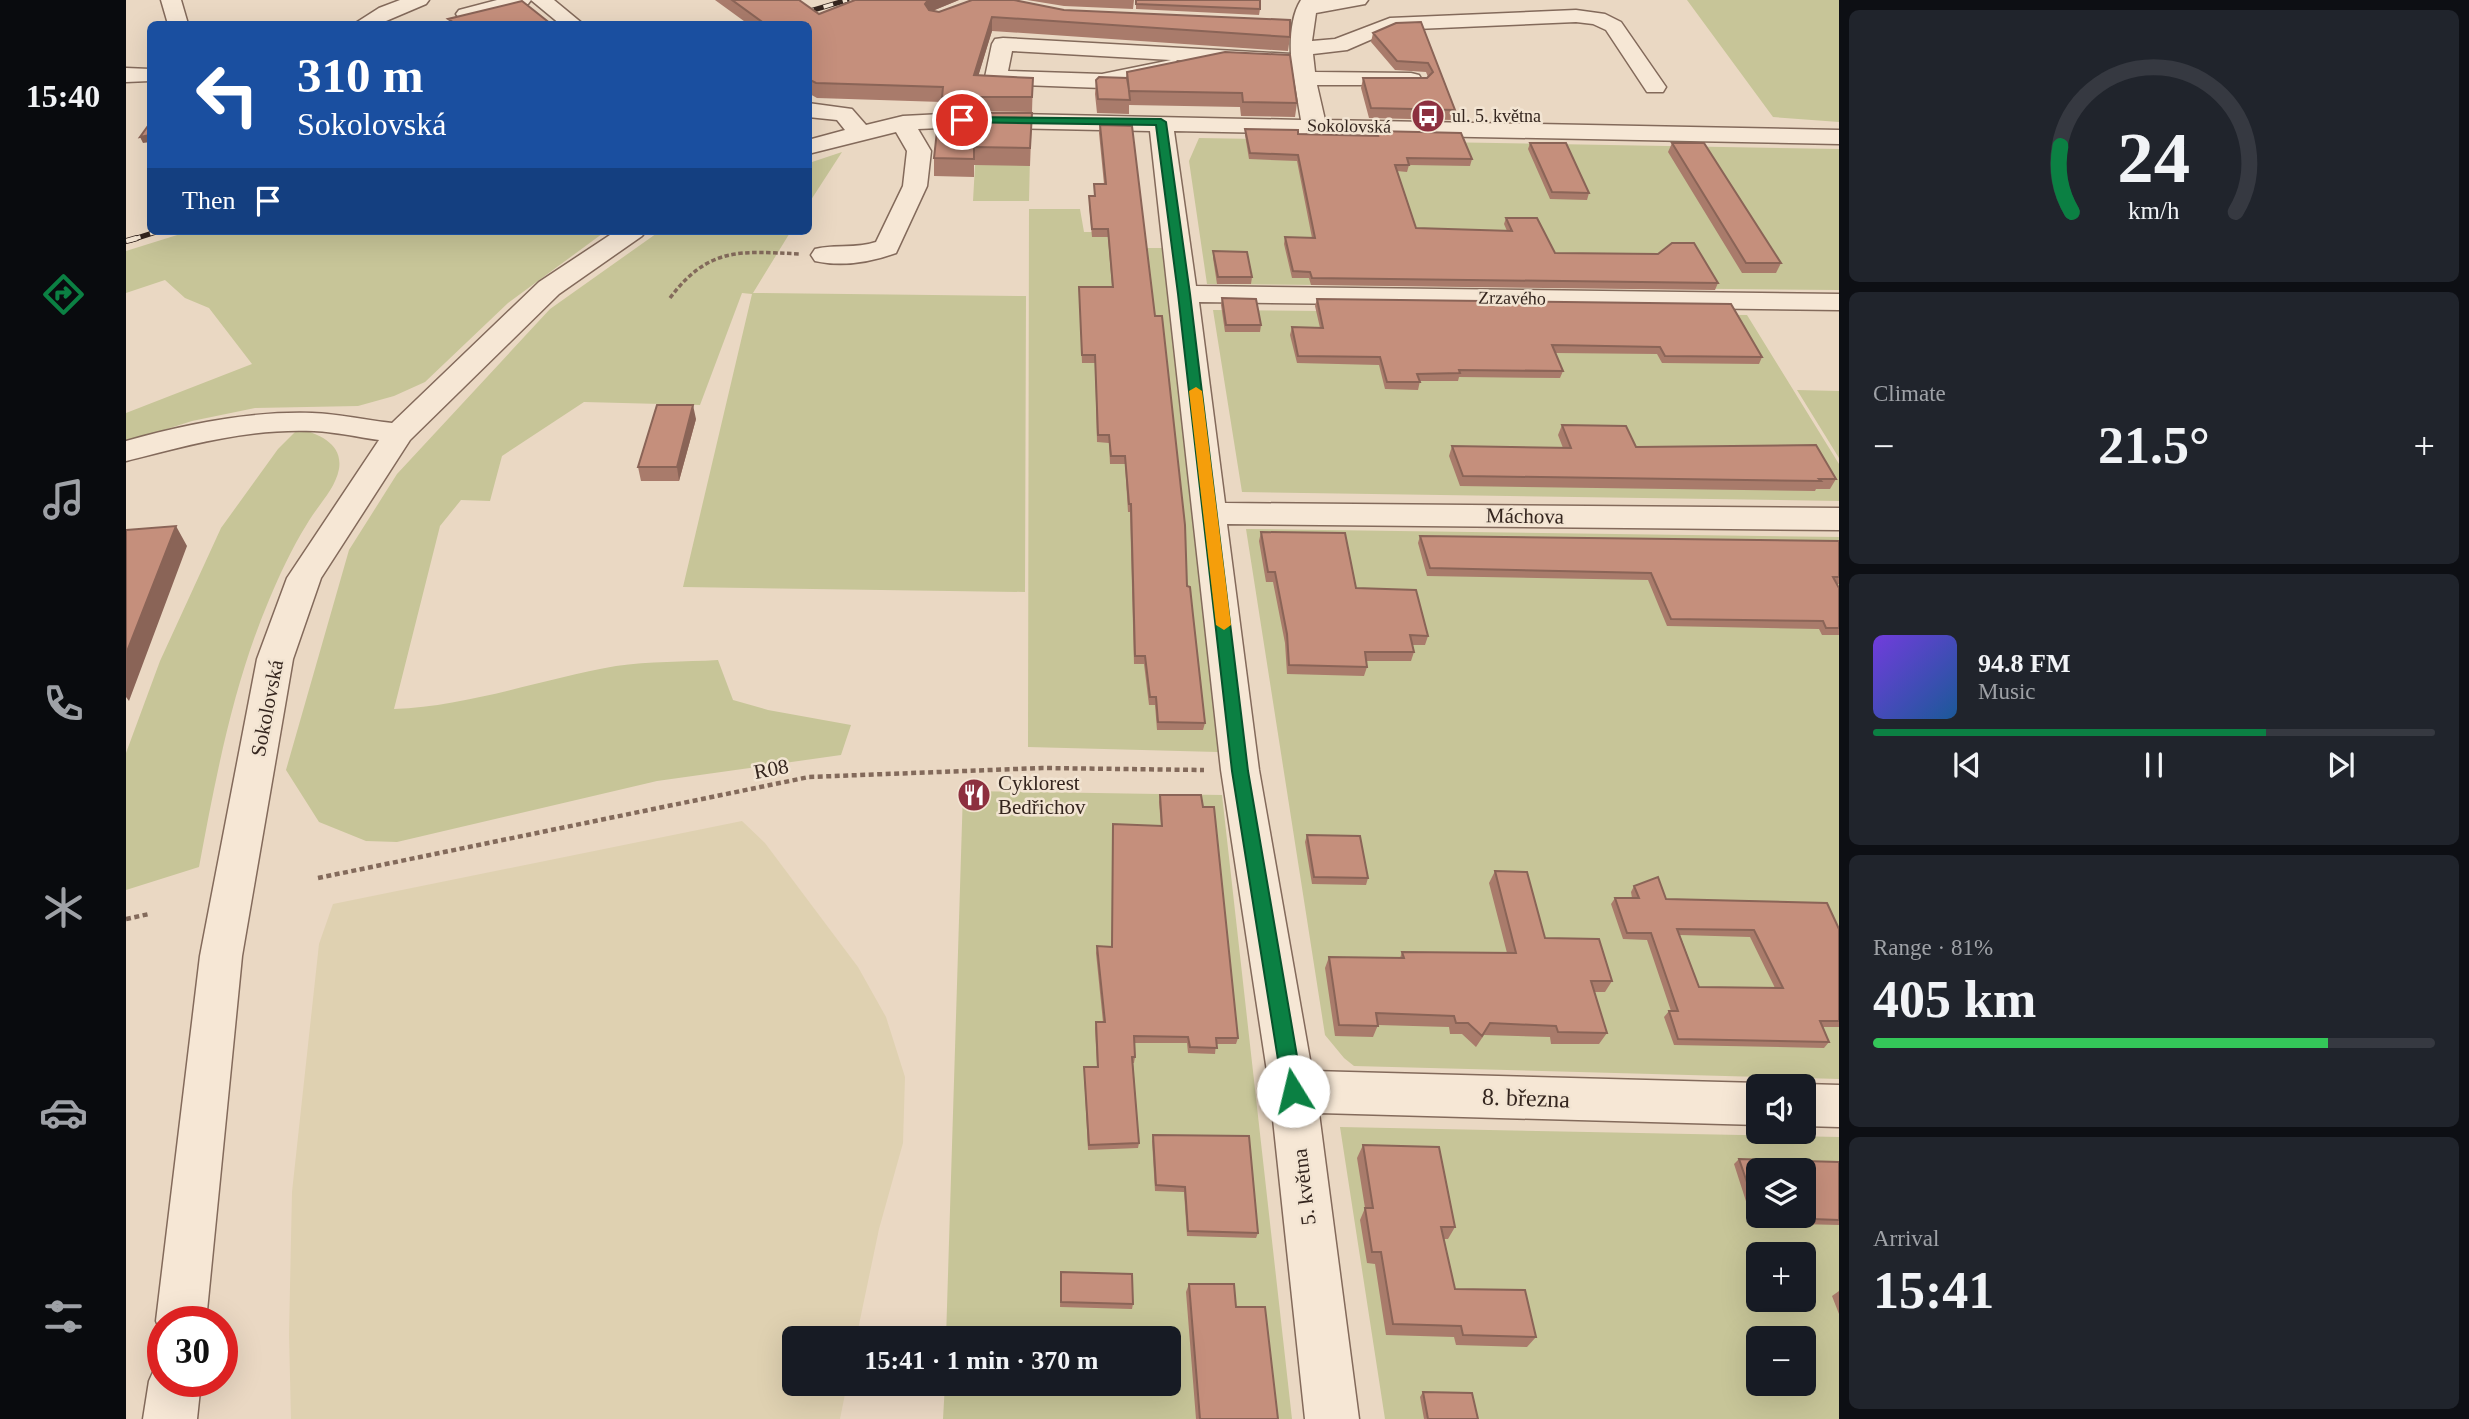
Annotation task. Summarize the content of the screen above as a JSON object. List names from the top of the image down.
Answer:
{
  "streets": {
    "street": [
      "Sokolovská",
      "Zrzavého",
      "Máchova",
      "8. března",
      "5. května"
    ],
    "path": ["R08"]
  },
  "crossings": [
    ["Sokolovská", "5. května"],
    ["Zrzavého", "5. května"],
    ["Máchova", "5. května"],
    ["R08", "5. května"],
    ["8. března", "5. května"]
  ],
  "places": {
    "bus stop": ["ul. 5. května"],
    "restaurant": ["Cyklorest Bedřichov"]
  },
  "page": {
    "tabs": "15:40",
    "turn": ["310 m", "Sokolovská"],
    "then": "Then",
    "tile": [
      "Climate",
      ["Range · 81%", "405 km"],
      ["Arrival", "15:41"]
    ],
    "heat": ["−", "21.5°", "+"],
    "song": ["94.8 FM", "Music"],
    "map_buttons": ["+", "−"],
    "limit": "30",
    "trip": "15:41 · 1 min · 370 m",
    "gauge": ["24", "km/h"]
  }
}
